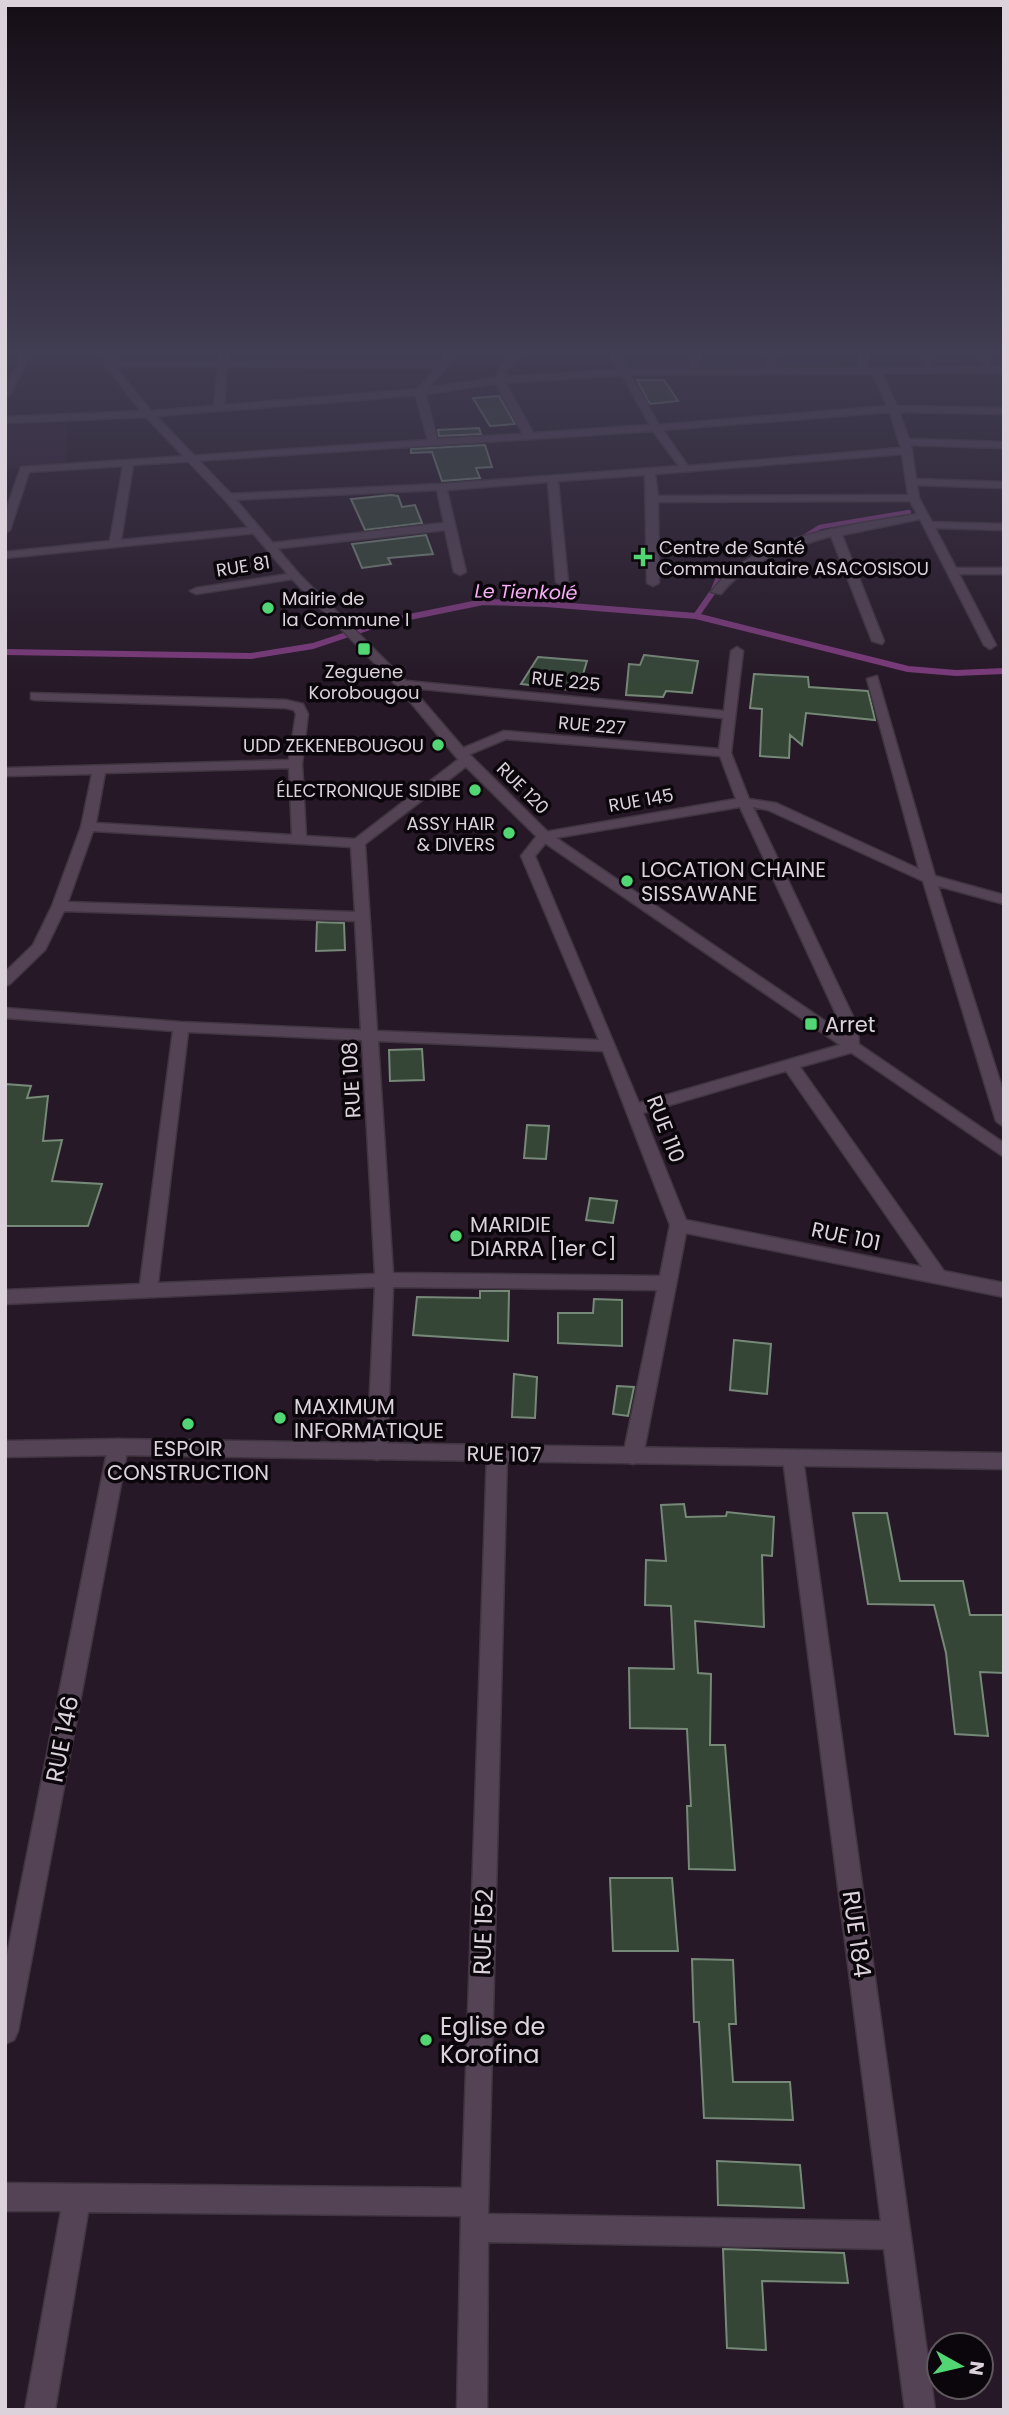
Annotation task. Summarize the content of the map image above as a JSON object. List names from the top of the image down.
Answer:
{
  "streets": {
    "street": [
      "RUE 81",
      "RUE 225",
      "RUE 227",
      "RUE 120",
      "RUE 145",
      "RUE 108",
      "RUE 110",
      "RUE 101",
      "RUE 107",
      "RUE 146",
      "RUE 152",
      "RUE 184"
    ]
  },
  "crossings": [
    ["RUE 81", "RUE 120"],
    ["RUE 225", "RUE 120"],
    ["RUE 227", "RUE 120"],
    ["RUE 120", "RUE 145"],
    ["RUE 120", "RUE 110"],
    ["RUE 145", "RUE 110"],
    ["RUE 108", "RUE 107"],
    ["RUE 110", "RUE 101"],
    ["RUE 107", "RUE 146"],
    ["RUE 107", "RUE 152"],
    ["RUE 107", "RUE 184"]
  ],
  "water": ["Le Tienkolé"],
  "places": {
    "health": ["Centre de Santé Communautaire ASACOSISOU"],
    "other": [
      "Mairie de la Commune I",
      "UDD ZEKENEBOUGOU",
      "ÉLECTRONIQUE SIDIBE",
      "ASSY HAIR & DIVERS",
      "LOCATION CHAINE SISSAWANE",
      "MARIDIE DIARRA [1er C]",
      "MAXIMUM INFORMATIQUE",
      "ESPOIR CONSTRUCTION",
      "Eglise de Korofina"
    ],
    "transit": ["Zeguene Korobougou", "Arret"]
  },
  "north": "right"
}
